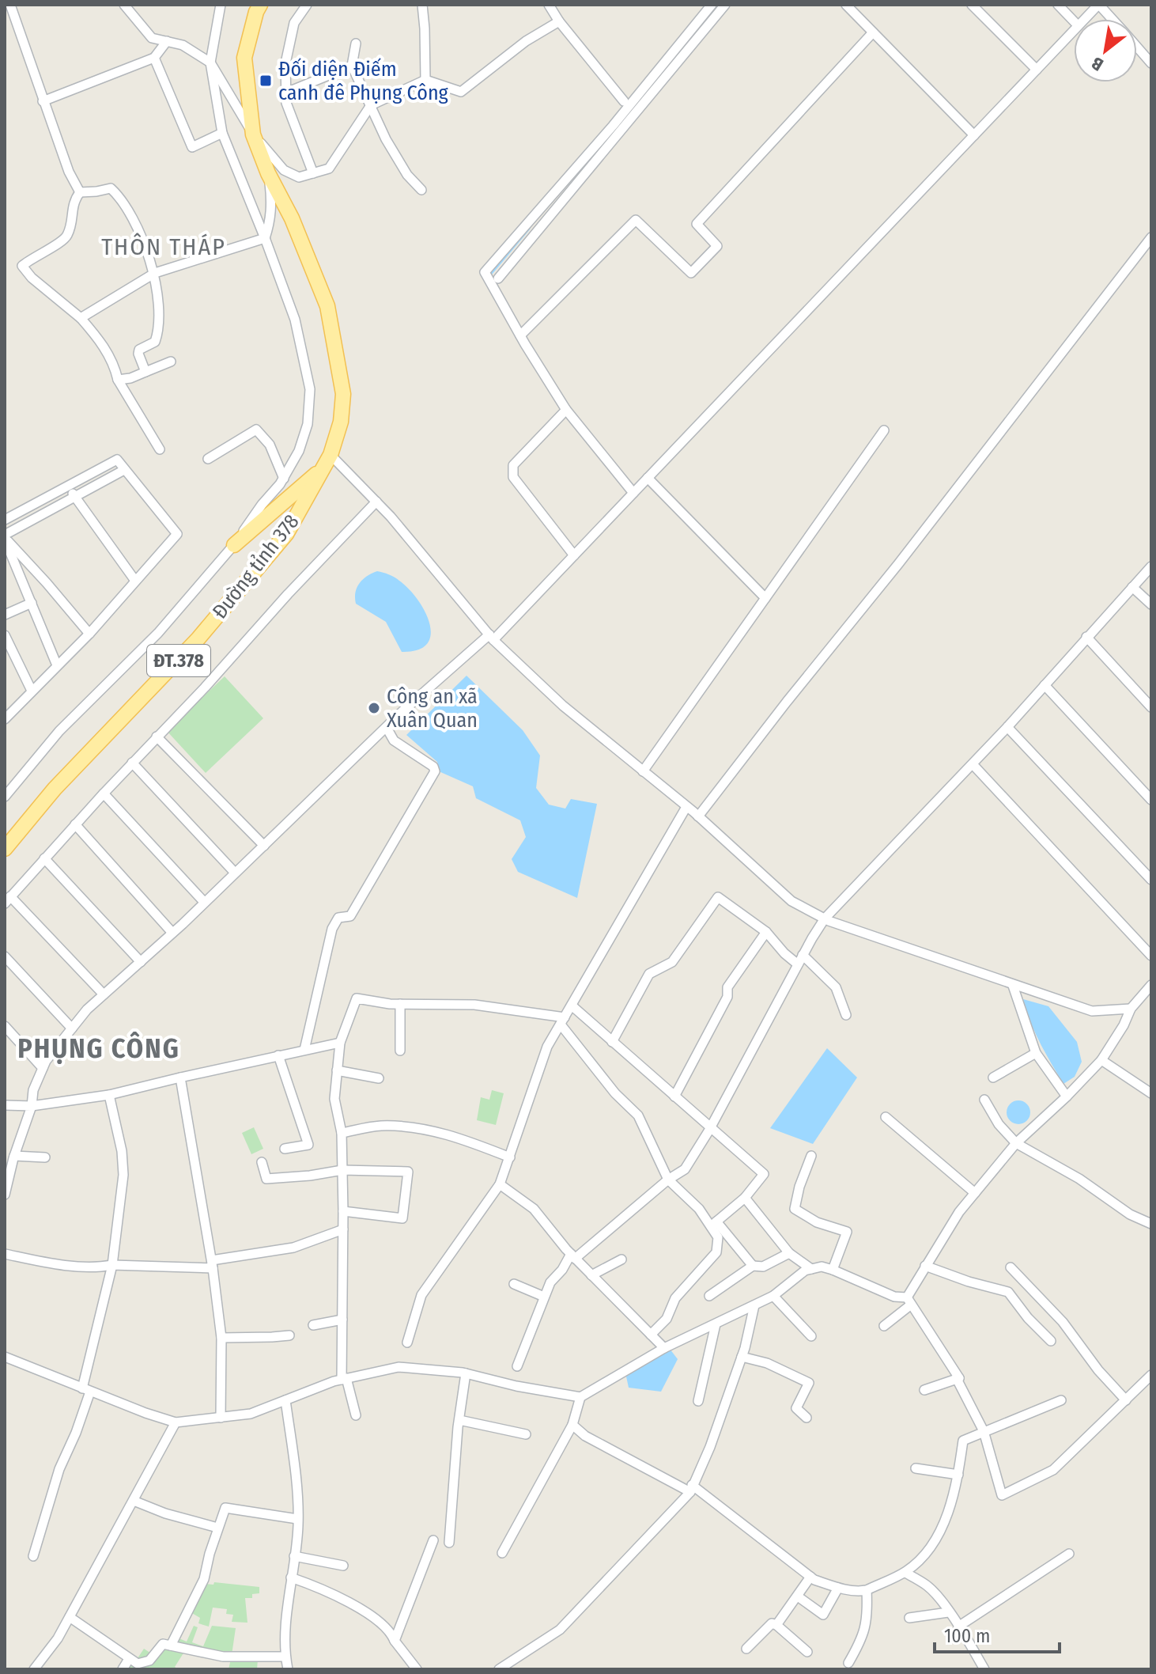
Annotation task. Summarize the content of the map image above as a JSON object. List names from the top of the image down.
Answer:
{
  "streets": {
    "main road": ["Đường tỉnh 378", "ĐT.378"]
  },
  "districts": ["THÔN THÁP", "PHỤNG CÔNG"],
  "places": {
    "transit": ["Đối diện Điếm canh đê Phụng Công"],
    "other": ["Công an xã Xuân Quan"]
  },
  "scale_bar": "100 m",
  "north": "bottom left"
}
